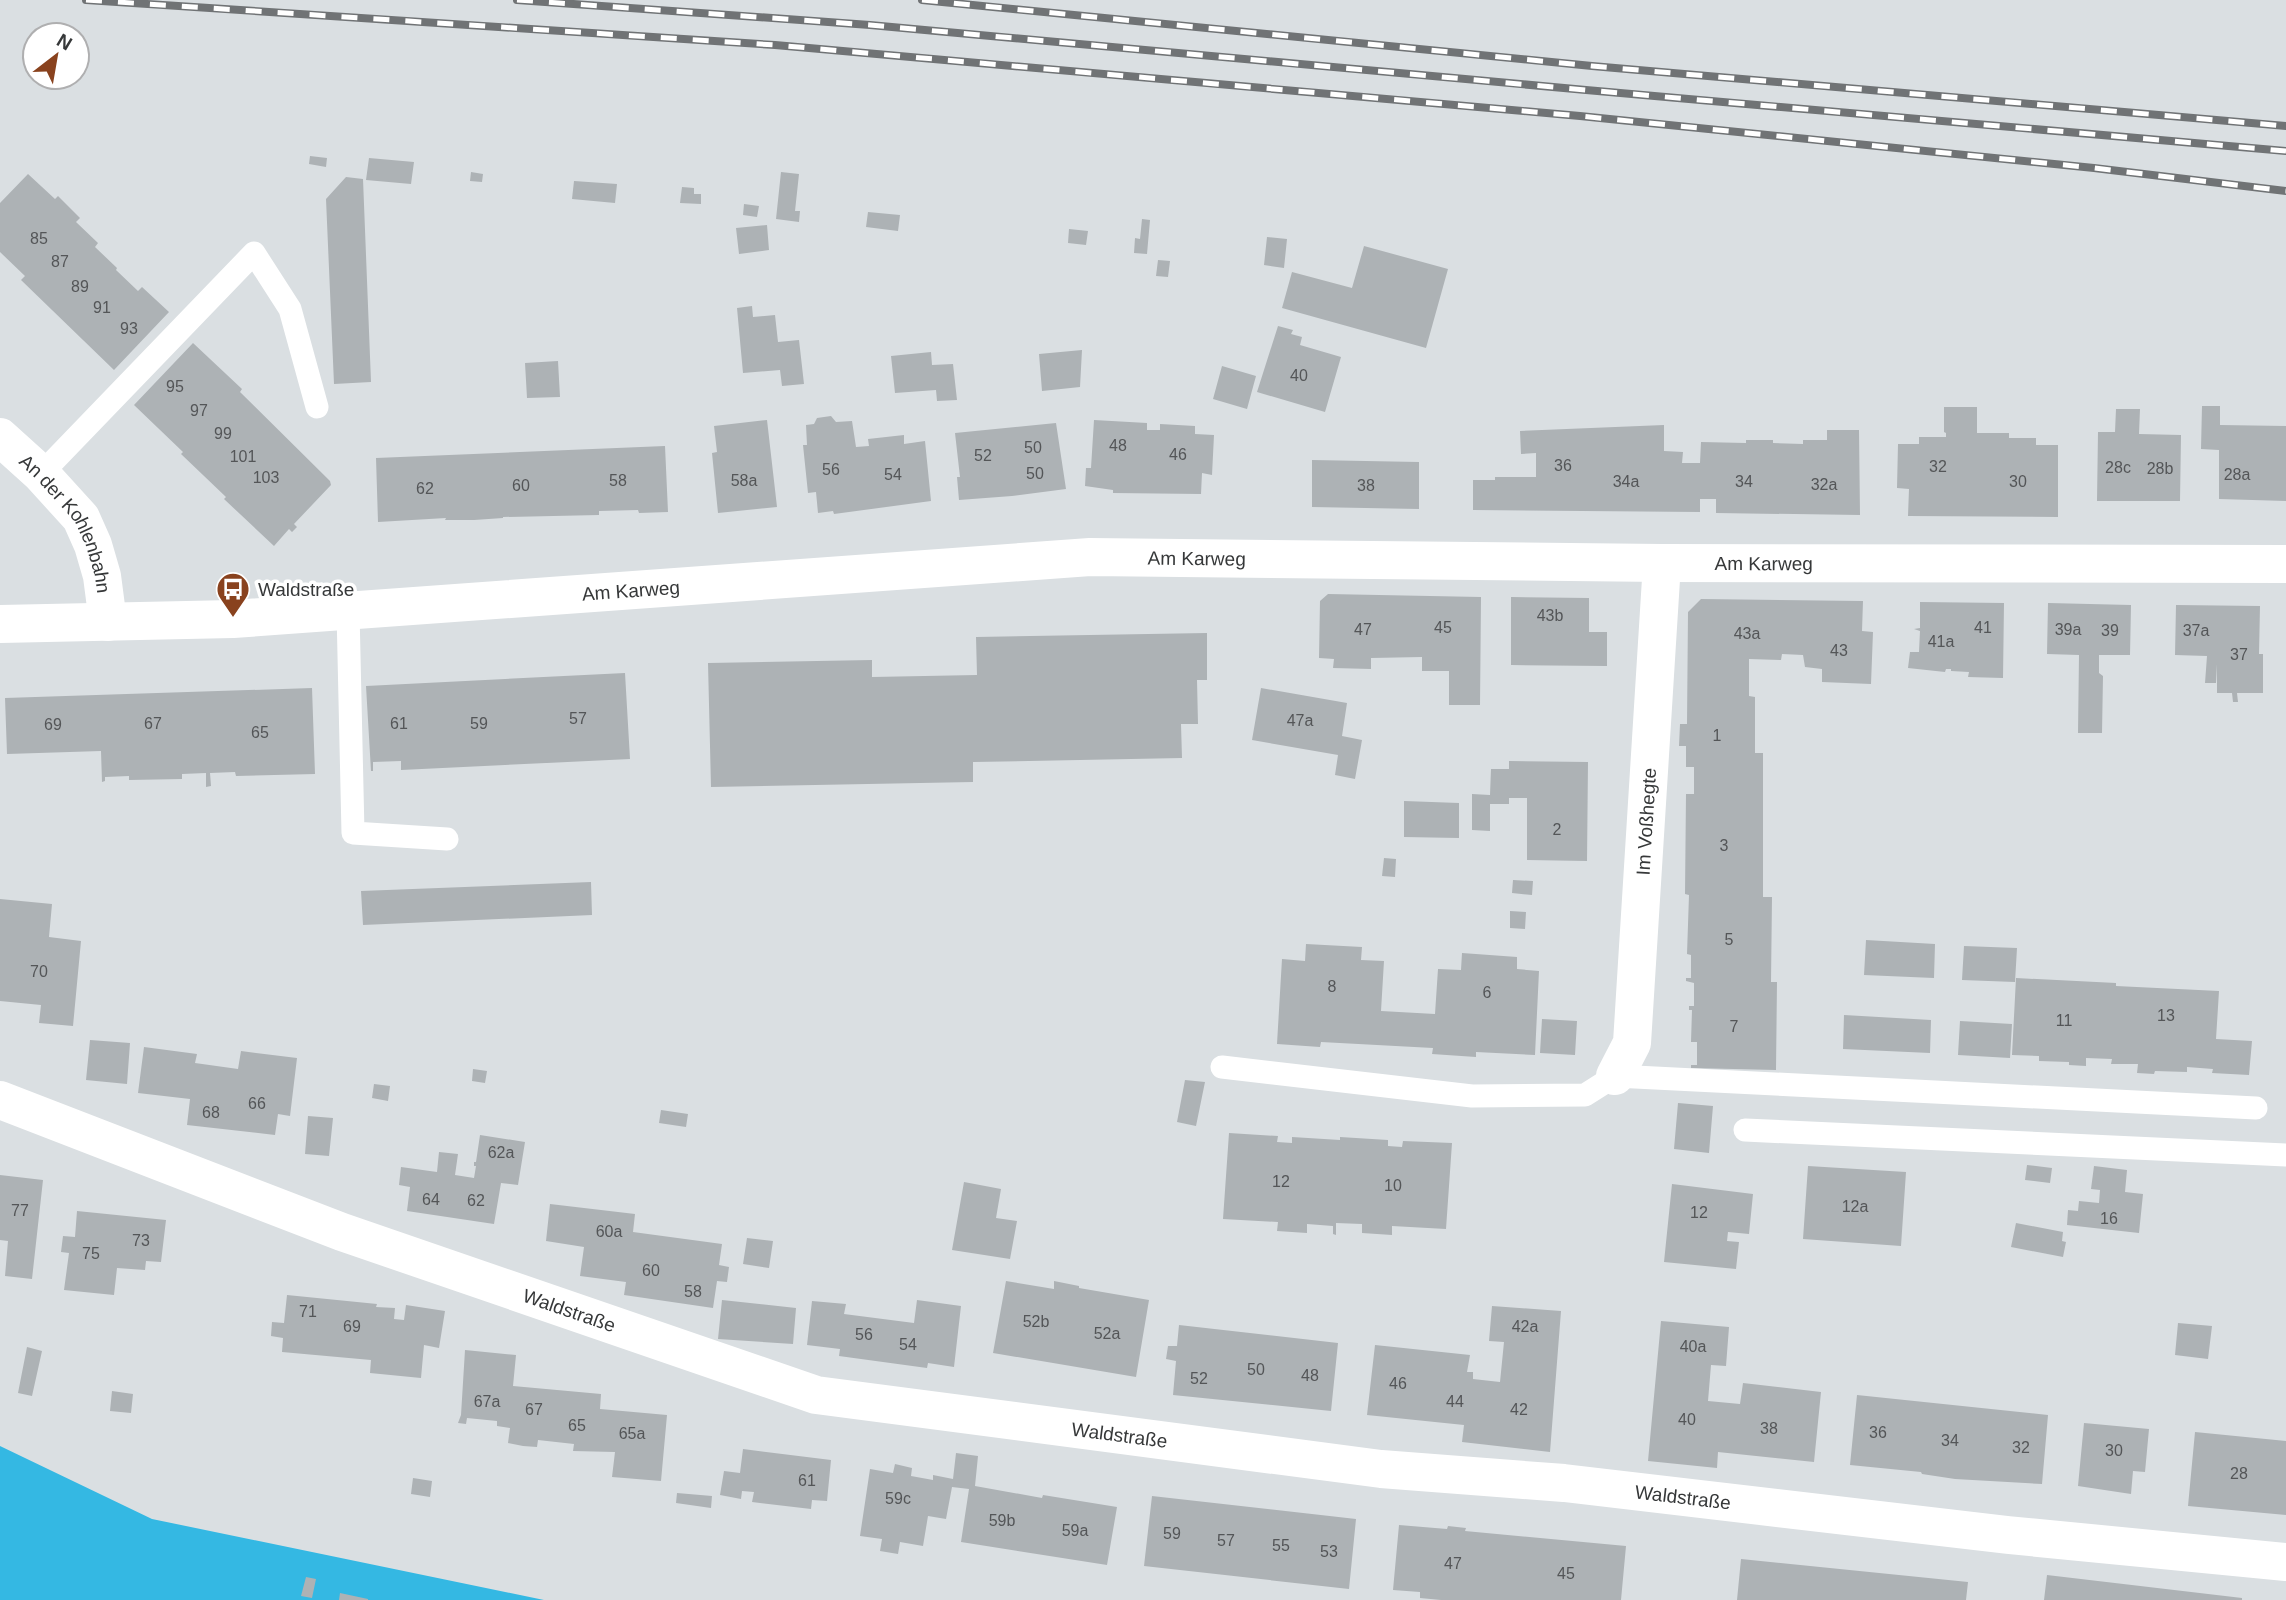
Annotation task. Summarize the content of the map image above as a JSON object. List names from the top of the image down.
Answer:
{
  "streets": {
    "street": [
      "An der Kohlenbahn",
      "Am Karweg",
      "Im Voßhegte",
      "Waldstraße"
    ]
  },
  "crossings": [
    ["An der Kohlenbahn", "Am Karweg"],
    ["Am Karweg", "Im Voßhegte"]
  ],
  "places": {
    "bus stop": ["Waldstraße"]
  },
  "house_numbers": [
    "85",
    "87",
    "89",
    "91",
    "93",
    "40",
    "95",
    "97",
    "99",
    "48",
    "50",
    "46",
    "52",
    "101",
    "36",
    "32",
    "28c",
    "28b",
    "56",
    "50",
    "54",
    "28a",
    "103",
    "58",
    "58a",
    "34a",
    "34",
    "30",
    "32a",
    "60",
    "38",
    "62",
    "43b",
    "45",
    "41",
    "47",
    "39a",
    "39",
    "37a",
    "43a",
    "41a",
    "43",
    "37",
    "57",
    "47a",
    "67",
    "61",
    "59",
    "69",
    "65",
    "1",
    "2",
    "3",
    "5",
    "70",
    "8",
    "6",
    "13",
    "11",
    "7",
    "66",
    "68",
    "62a",
    "12",
    "10",
    "64",
    "62",
    "12a",
    "77",
    "12",
    "16",
    "60a",
    "73",
    "75",
    "60",
    "58",
    "71",
    "52b",
    "69",
    "42a",
    "52a",
    "56",
    "54",
    "40a",
    "50",
    "48",
    "52",
    "46",
    "67a",
    "44",
    "67",
    "42",
    "40",
    "65",
    "38",
    "36",
    "65a",
    "34",
    "32",
    "30",
    "28",
    "61",
    "59c",
    "59b",
    "59a",
    "59",
    "57",
    "55",
    "53",
    "47",
    "45"
  ],
  "north": "top right"
}
